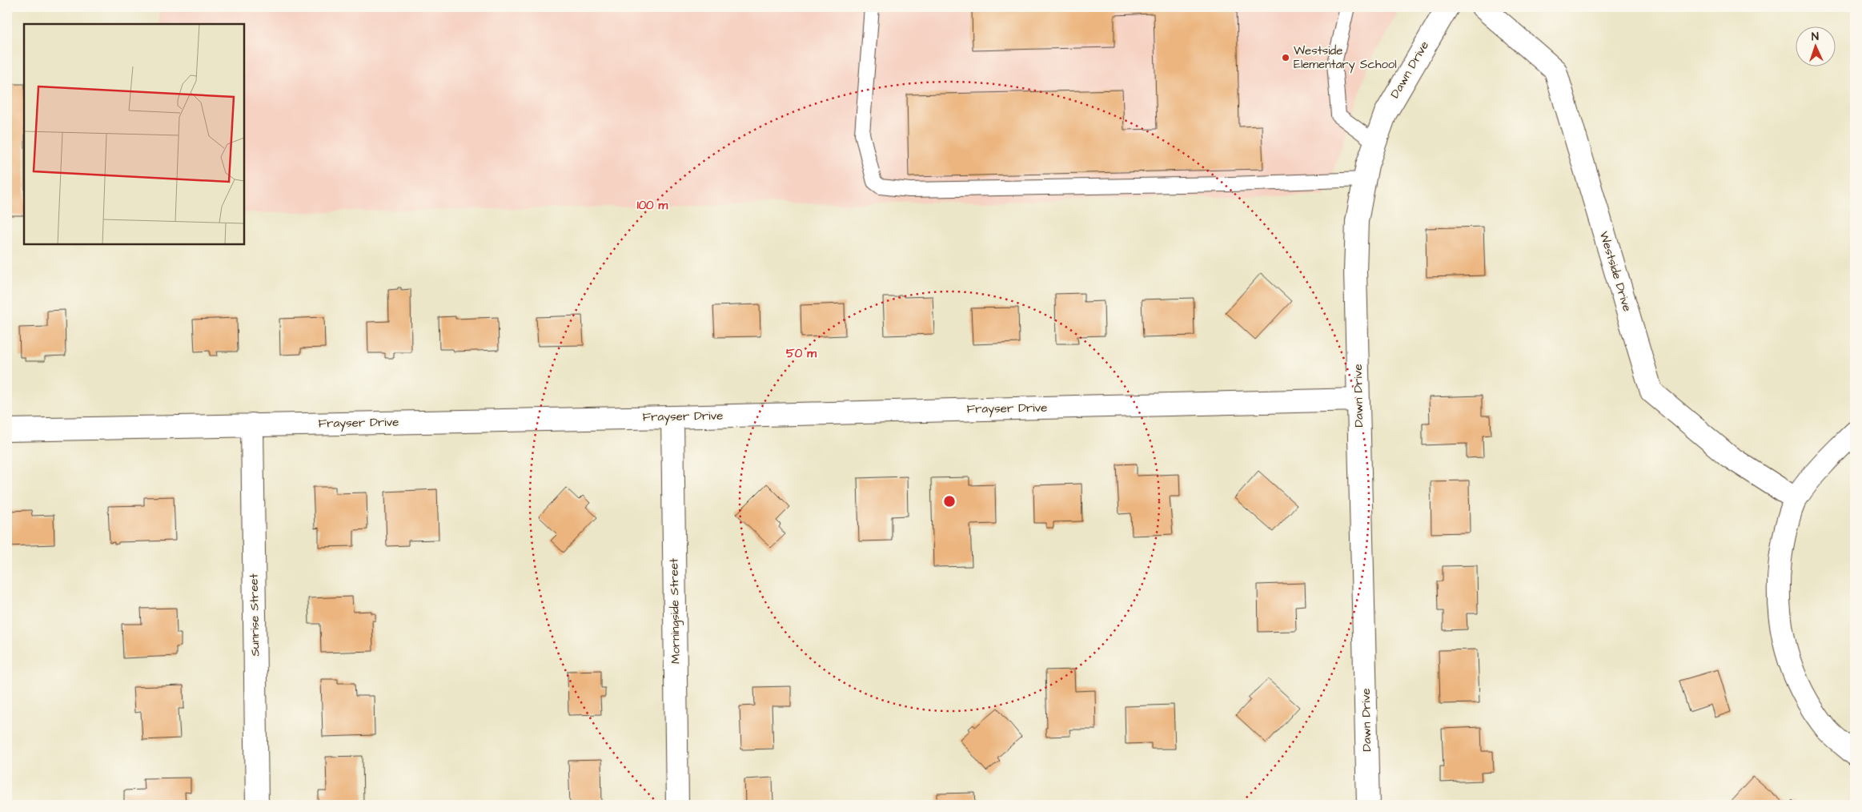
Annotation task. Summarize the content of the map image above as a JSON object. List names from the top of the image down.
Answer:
{
  "streets": {
    "street": [
      "Dawn Drive",
      "Westside Drive",
      "Frayser Drive",
      "Morningside Street",
      "Sunrise Street"
    ]
  },
  "crossings": [
    ["Dawn Drive", "Frayser Drive"],
    ["Frayser Drive", "Morningside Street"],
    ["Frayser Drive", "Sunrise Street"]
  ],
  "places": ["Westside Elementary School"],
  "north": "top",
  "rings": ["100 m", "50 m"]
}
